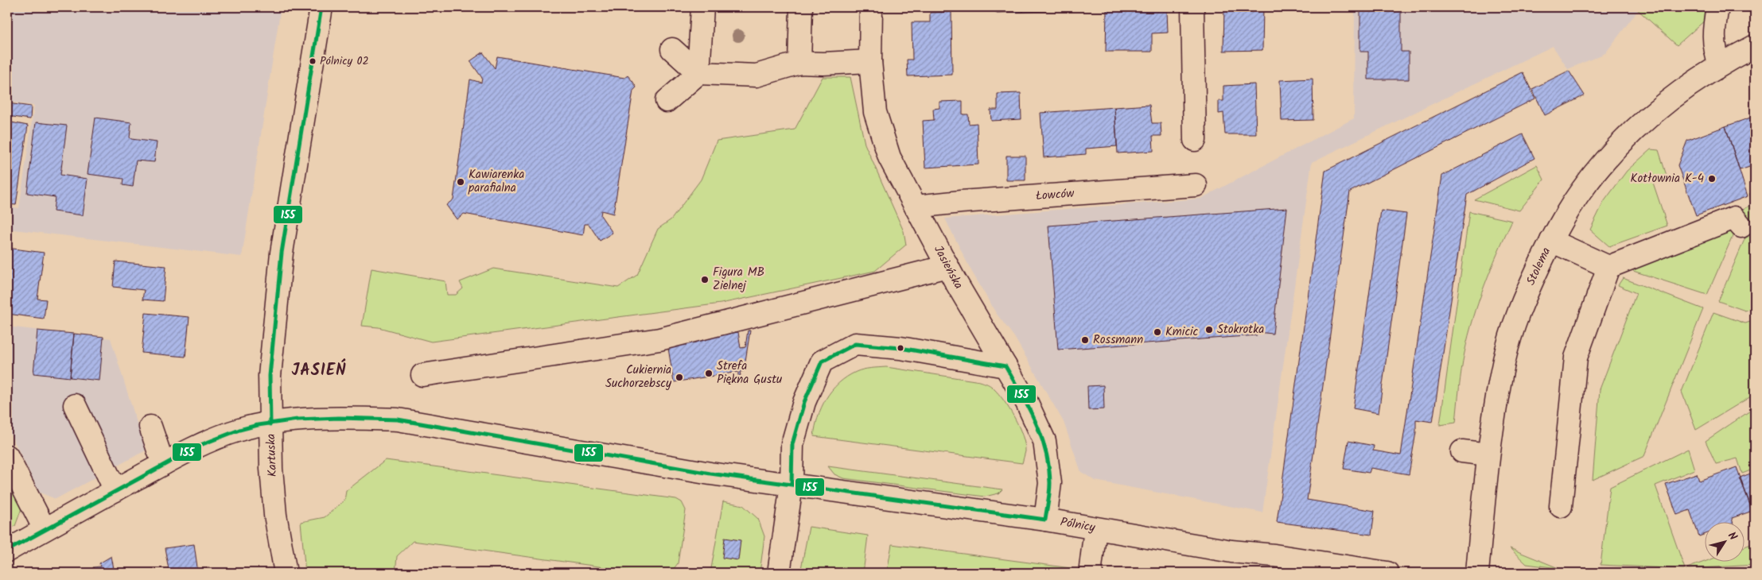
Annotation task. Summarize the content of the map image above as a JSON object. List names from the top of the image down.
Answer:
{
  "streets": {
    "street": [
      "Łowców",
      "Stolema",
      "Jasieńska",
      "Kartuska",
      "Pólnicy"
    ]
  },
  "crossings": [
    ["Łowców", "Jasieńska"],
    ["Jasieńska", "Pólnicy"],
    ["Kartuska", "Pólnicy"]
  ],
  "districts": ["JASIEŃ"],
  "places": [
    "Pólnicy 02",
    "Kotłownia K-4",
    "Kawiarenka parafialna",
    "Figura MB Zielnej",
    "Stokrotka",
    "Kmicic",
    "Rossmann",
    "Strefa Piękna Gustu",
    "Cukiernia Suchorzebscy"
  ],
  "lines": ["transit line 155"],
  "north": "top right"
}
